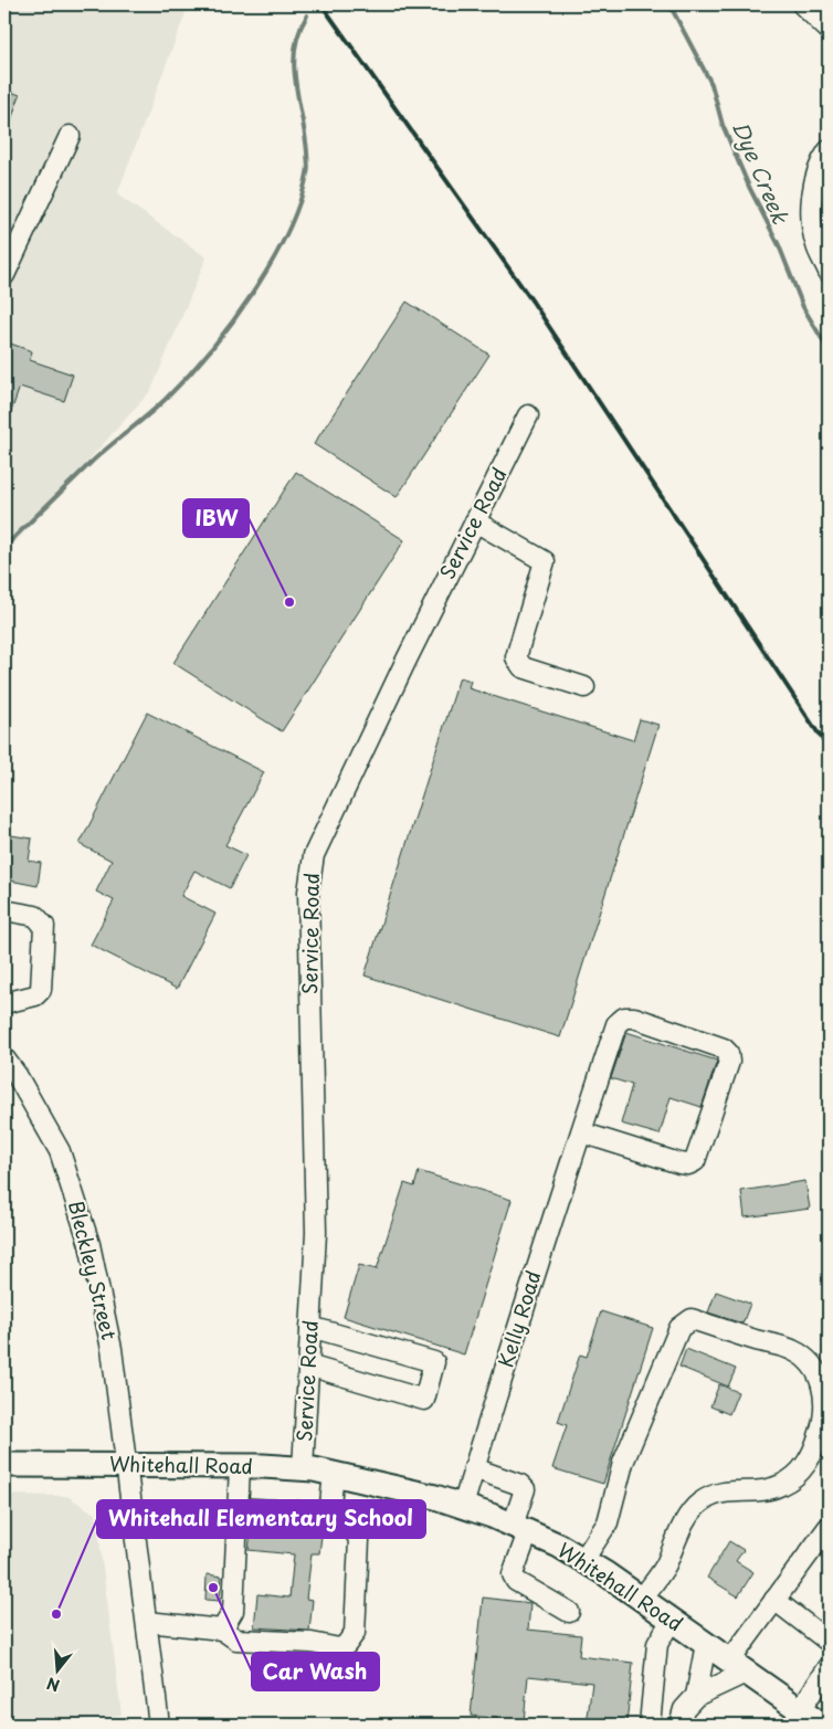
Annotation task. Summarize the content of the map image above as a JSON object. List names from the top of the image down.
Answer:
{
  "streets": {
    "main road": ["Whitehall Road"],
    "street": ["Service Road", "Bleckley Street", "Kelly Road"]
  },
  "crossings": [
    ["Service Road", "Whitehall Road"],
    ["Bleckley Street", "Whitehall Road"],
    ["Kelly Road", "Whitehall Road"]
  ],
  "water": ["Dye Creek"],
  "places": ["IBW", "Car Wash", "Whitehall Elementary School"],
  "north": "bottom"
}
